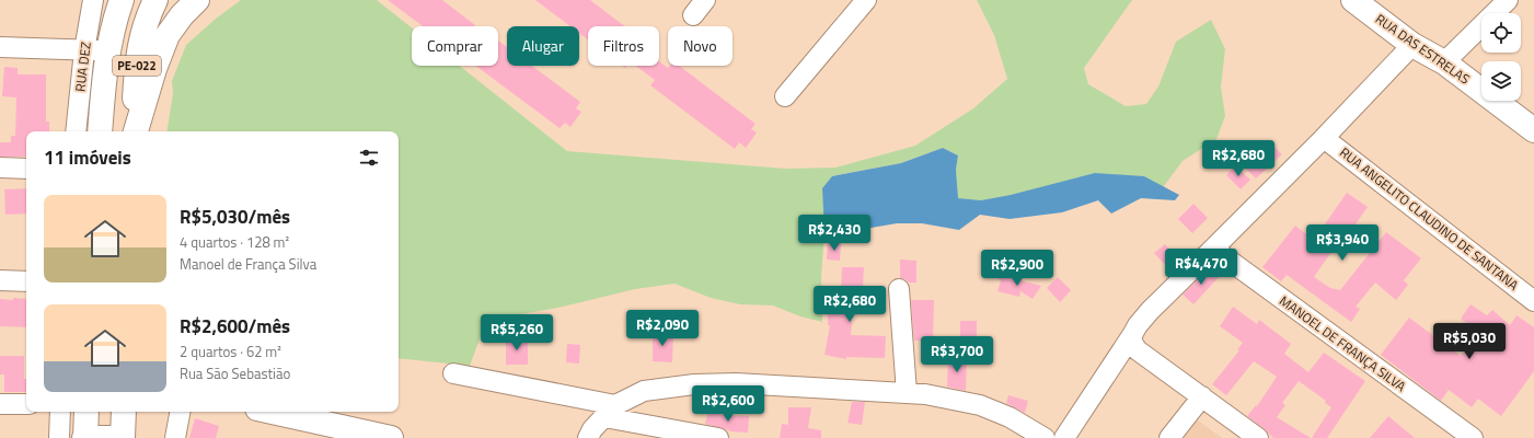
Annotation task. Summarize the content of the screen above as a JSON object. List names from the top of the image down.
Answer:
{
  "streets": {
    "main road": ["RUA DAS ESTRELAS", "PE-022"],
    "street": ["RUA DEZ", "RUA ANGELITO CLAUDINO DE SANTANA", "MANOEL DE FRANÇA SILVA"]
  },
  "page": {
    "chip": [
      "Comprar",
      "Alugar",
      "Filtros",
      "Novo"
    ],
    "heading": "11 imóveis",
    "price": [
      "R$2,680",
      "R$2,430",
      "R$3,940",
      "R$4,470",
      "R$2,900",
      "R$2,680",
      "R$2,090",
      "R$5,260",
      "R$5,030",
      "R$3,700",
      "R$2,600"
    ],
    "list": [
      {
        "name": "R$5,030/mês",
        "note": "4 quartos · 128 m² · Manoel de França Silva"
      },
      {
        "name": "R$2,600/mês",
        "note": "2 quartos · 62 m² · Rua São Sebastião"
      }
    ]
  }
}
